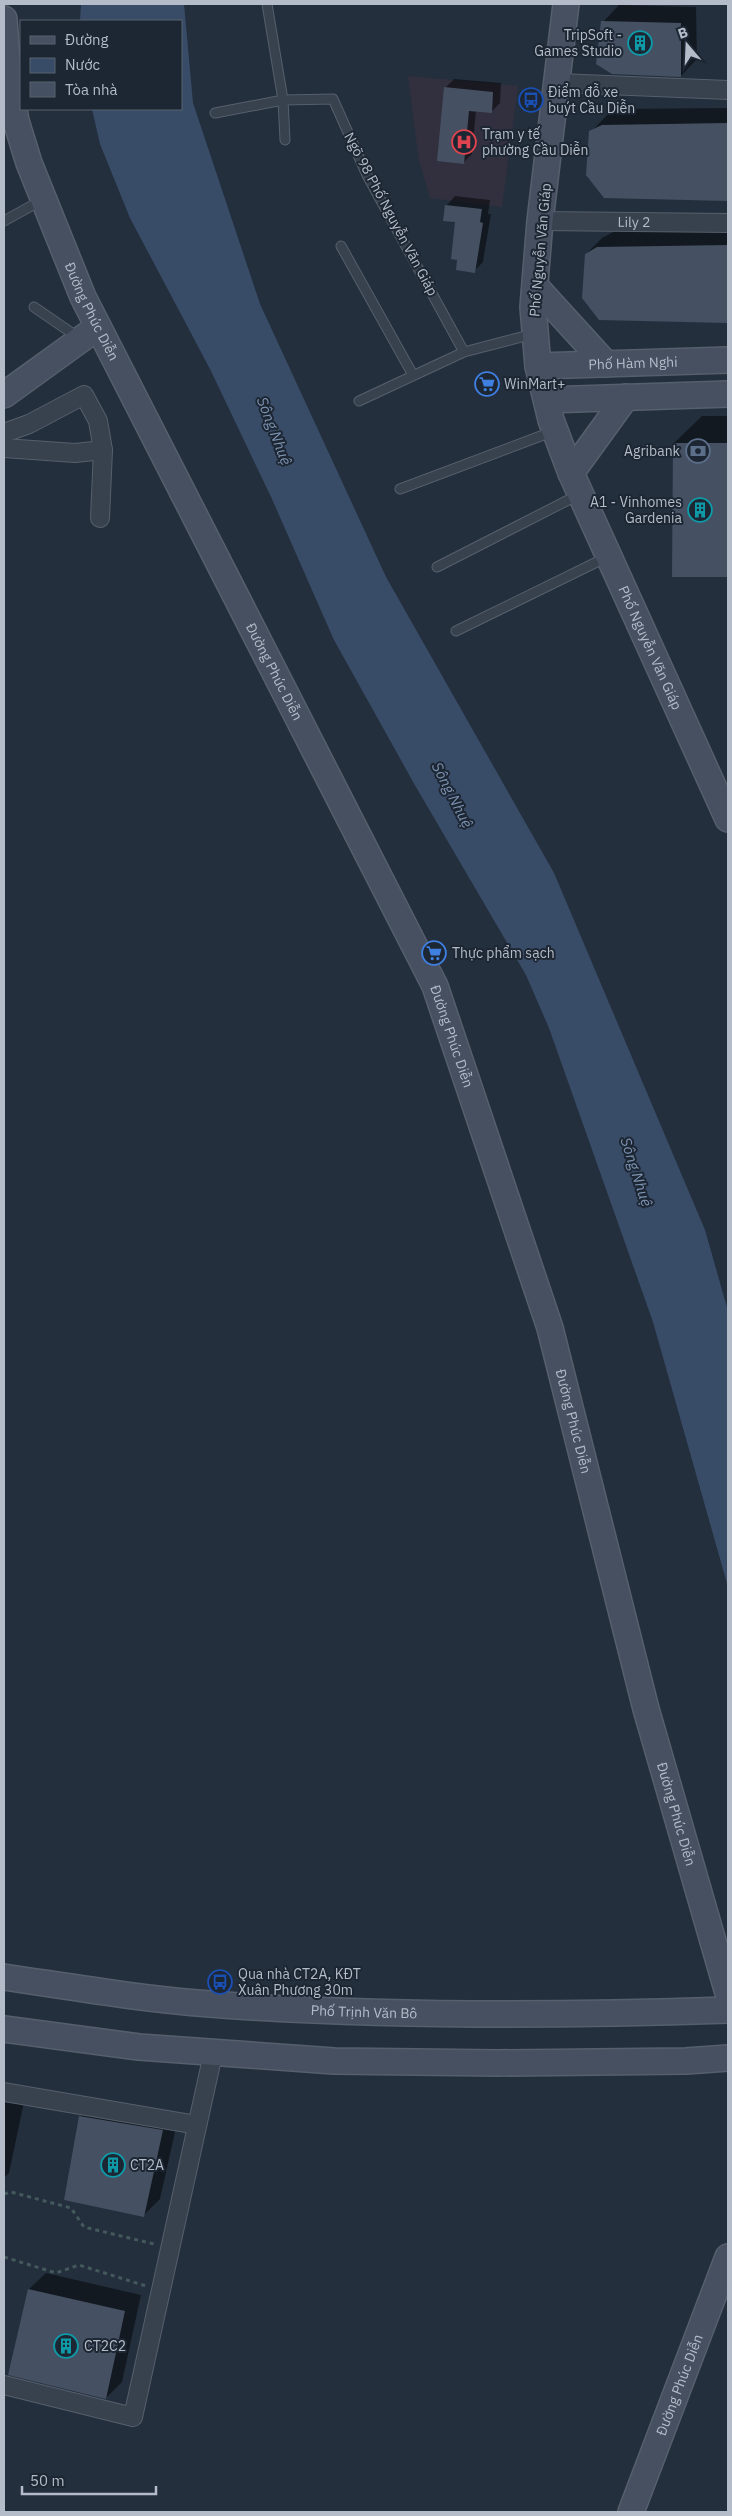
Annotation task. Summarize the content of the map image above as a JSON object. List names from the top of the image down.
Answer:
{
  "streets": {
    "street": [
      "Lily 2",
      "Phố Nguyễn Văn Giáp",
      "Đường Phúc Diễn",
      "Phố Hàm Nghi",
      "Phố Trịnh Văn Bô"
    ],
    "lane": ["Ngõ 98 Phố Nguyễn Văn Giáp"]
  },
  "crossings": [
    ["Lily 2", "Phố Nguyễn Văn Giáp"],
    ["Phố Nguyễn Văn Giáp", "Phố Hàm Nghi"]
  ],
  "water": ["Sông Nhuệ"],
  "places": {
    "building": [
      "TripSoft - Games Studio",
      "A1 - Vinhomes Gardenia",
      "CT2A",
      "CT2C2"
    ],
    "bus stop": ["Điểm đỗ xe buýt Cầu Diễn", "Qua nhà CT2A, KĐT Xuân Phương 30m"],
    "hospital": ["Trạm y tế phường Cầu Diễn"],
    "supermarket": ["WinMart+", "Thực phẩm sạch"],
    "bank": ["Agribank"]
  },
  "legend": ["Đường", "Nước", "Tòa nhà"],
  "scale_bar": "50 m",
  "north": "top"
}
